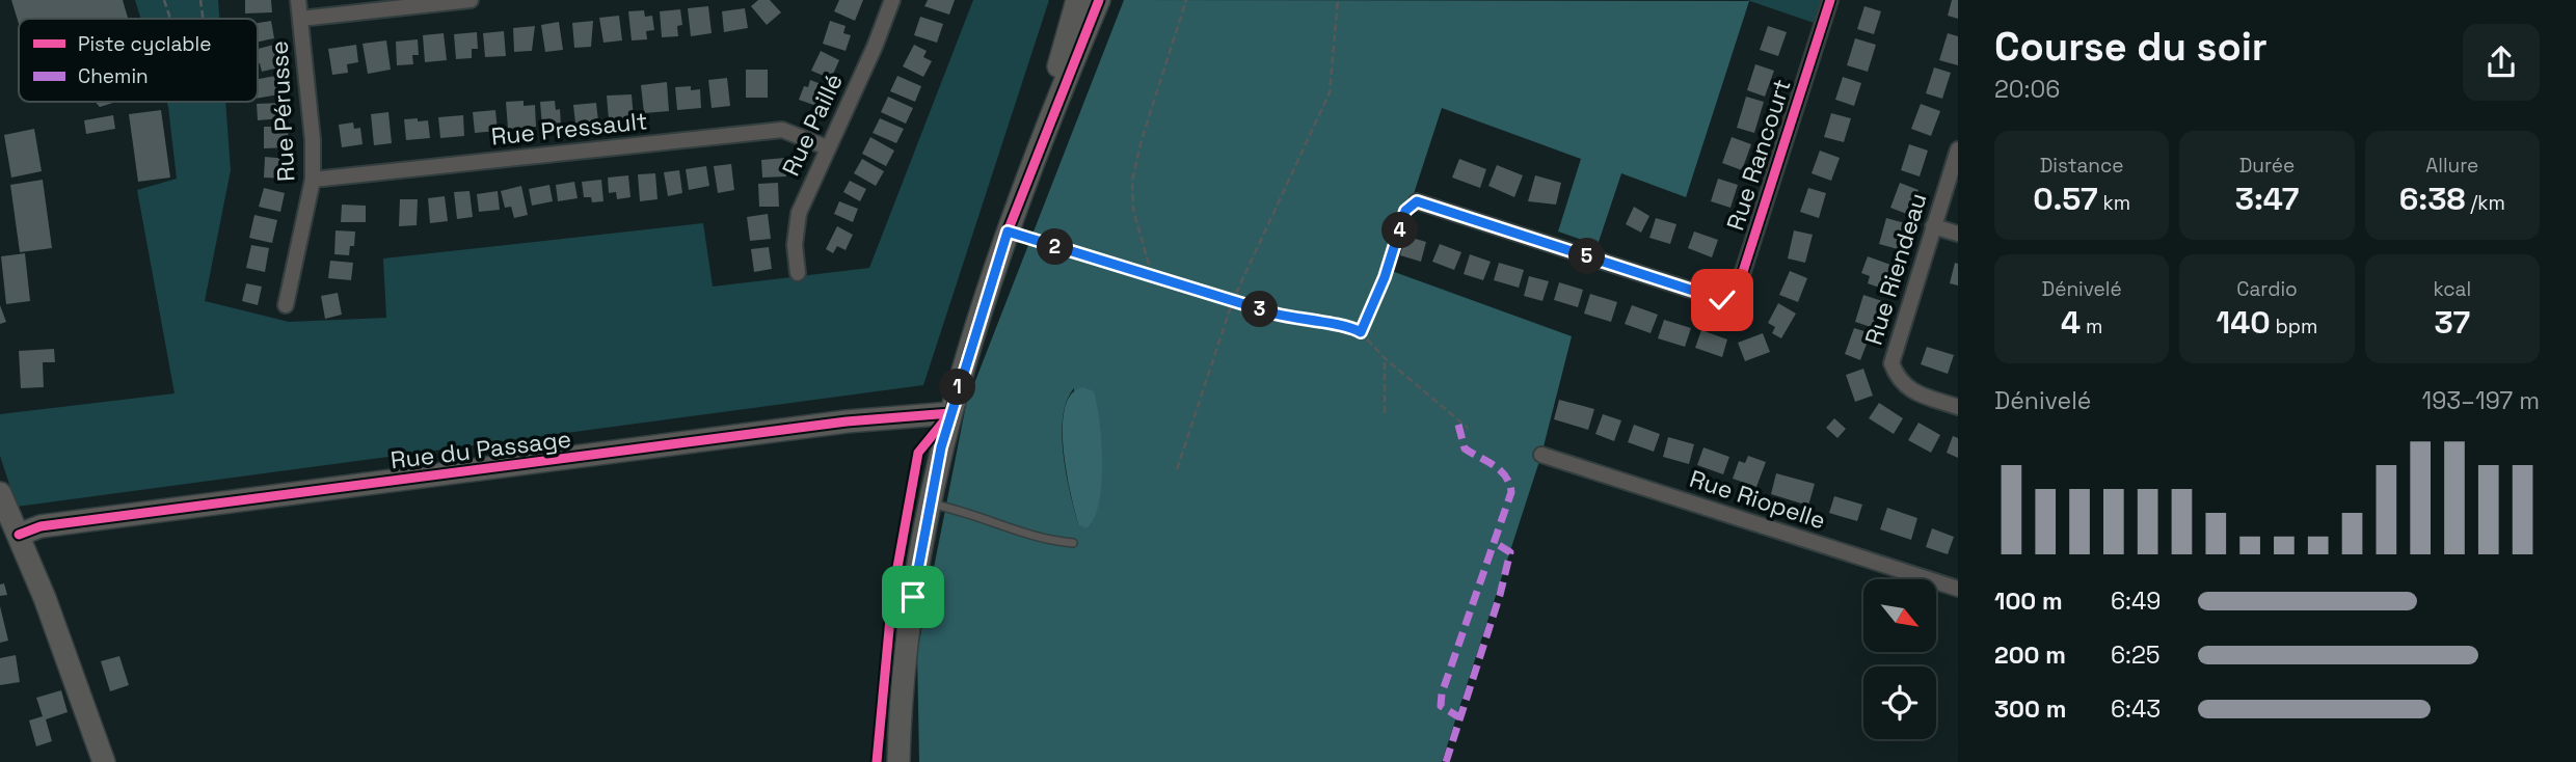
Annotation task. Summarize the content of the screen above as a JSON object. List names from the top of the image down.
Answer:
{
  "streets": {
    "street": [
      "Rue Pérusse",
      "Rue Paillé",
      "Rue Pressault",
      "Rue Rancourt",
      "Rue Riendeau",
      "Rue du Passage",
      "Rue Riopelle"
    ]
  },
  "crossings": [
    ["Rue Pérusse", "Rue Pressault"],
    ["Rue Paillé", "Rue Pressault"]
  ],
  "legend": ["Piste cyclable", "Chemin"],
  "north": "bottom right",
  "page": {
    "heading": ["Course du soir", "20:06"],
    "stats": [
      ["Distance", "0.57 km"],
      ["Durée", "3:47"],
      ["Allure", "6:38 /km"],
      ["Dénivelé", "4 m"],
      ["Cardio", "140 bpm"],
      ["kcal", "37"]
    ],
    "pins": [
      "4",
      "2",
      "5",
      "3",
      "1"
    ],
    "chart": ["Dénivelé", "193–197 m"],
    "list": [
      {
        "name": "100 m",
        "note": "6:49"
      },
      {
        "name": "200 m",
        "note": "6:25"
      },
      {
        "name": "300 m",
        "note": "6:43"
      }
    ]
  }
}
